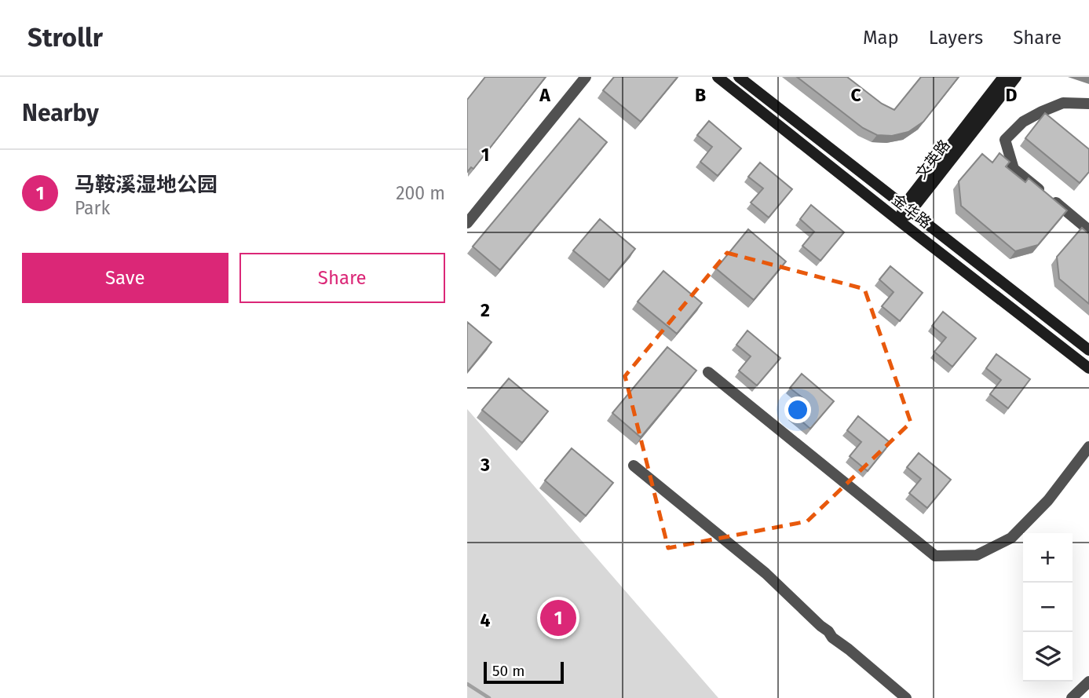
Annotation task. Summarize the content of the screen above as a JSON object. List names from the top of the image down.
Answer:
{
  "streets": {
    "main road": ["文英路", "金华路"]
  },
  "crossings": [
    ["文英路", "金华路"]
  ],
  "scale_bar": "50 m",
  "page": {
    "header": "Strollr",
    "nav": ["Map", "Layers", "Share"],
    "heading": "Nearby",
    "list": [
      {
        "mark": "1",
        "name": "马鞍溪湿地公园",
        "note": "Park",
        "value": "200 m"
      }
    ],
    "buttons": ["Save", "Share"],
    "map_buttons": ["+", "−"],
    "pins": "1",
    "scale": "50 m"
  },
  "grid": {
    "columns": [
      "A",
      "B",
      "C",
      "D"
    ],
    "rows": [
      "1",
      "2",
      "3",
      "4"
    ]
  }
}
